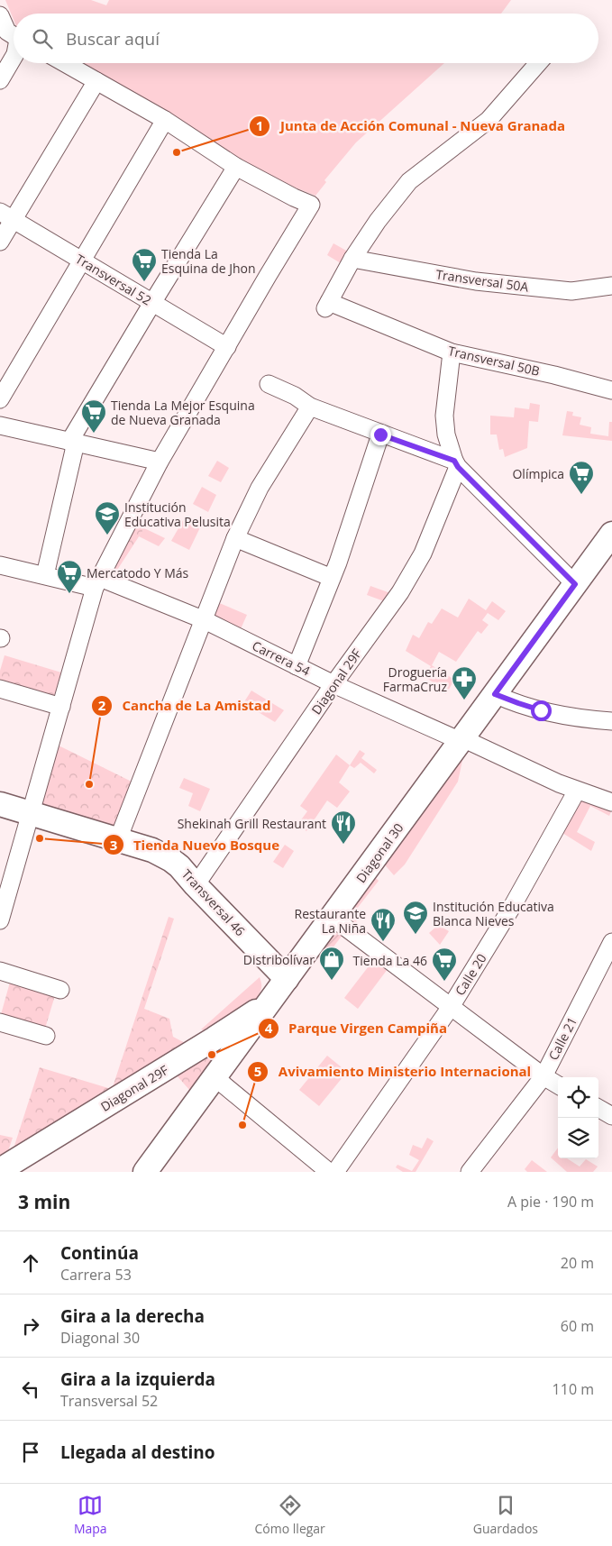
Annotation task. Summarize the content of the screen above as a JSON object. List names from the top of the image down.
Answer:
{
  "streets": {
    "street": [
      "Transversal 52",
      "Transversal 50A",
      "Transversal 50B",
      "Carrera 54",
      "Diagonal 29F",
      "Diagonal 30",
      "Transversal 46",
      "Calle 20",
      "Calle 21"
    ]
  },
  "crossings": [
    ["Transversal 50A", "Transversal 50B"],
    ["Carrera 54", "Diagonal 29F"],
    ["Carrera 54", "Diagonal 30"],
    ["Carrera 54", "Calle 20"],
    ["Diagonal 29F", "Diagonal 30"],
    ["Diagonal 29F", "Transversal 46"],
    ["Diagonal 30", "Transversal 46"]
  ],
  "places": {
    "other": [
      "Junta de Acción Comunal - Nueva Granada",
      "Cancha de La Amistad",
      "Tienda Nuevo Bosque",
      "Parque Virgen Campiña",
      "Avivamiento Ministerio Internacional"
    ],
    "supermarket": [
      "Tienda La Esquina de Jhon",
      "Tienda La Mejor Esquina de Nueva Granada",
      "Olímpica",
      "Mercatodo Y Más",
      "Tienda La 46"
    ],
    "school or university": ["Institución Educativa Pelusita", "Institución Educativa Blanca Nieves"],
    "pharmacy": ["Droguería FarmaCruz"],
    "restaurant": ["Shekinah Grill Restaurant", "Restaurante La Niña"],
    "shop": ["Distribolívar"]
  },
  "page": {
    "search": "Buscar aquí",
    "heading": ["3 min", "A pie · 190 m"],
    "list": [
      ["Continúa", "Carrera 53", "20 m"],
      ["Gira a la derecha", "Diagonal 30", "60 m"],
      ["Gira a la izquierda", "Transversal 52", "110 m"],
      "Llegada al destino"
    ],
    "nav": ["Mapa", "Cómo llegar", "Guardados"]
  }
}
